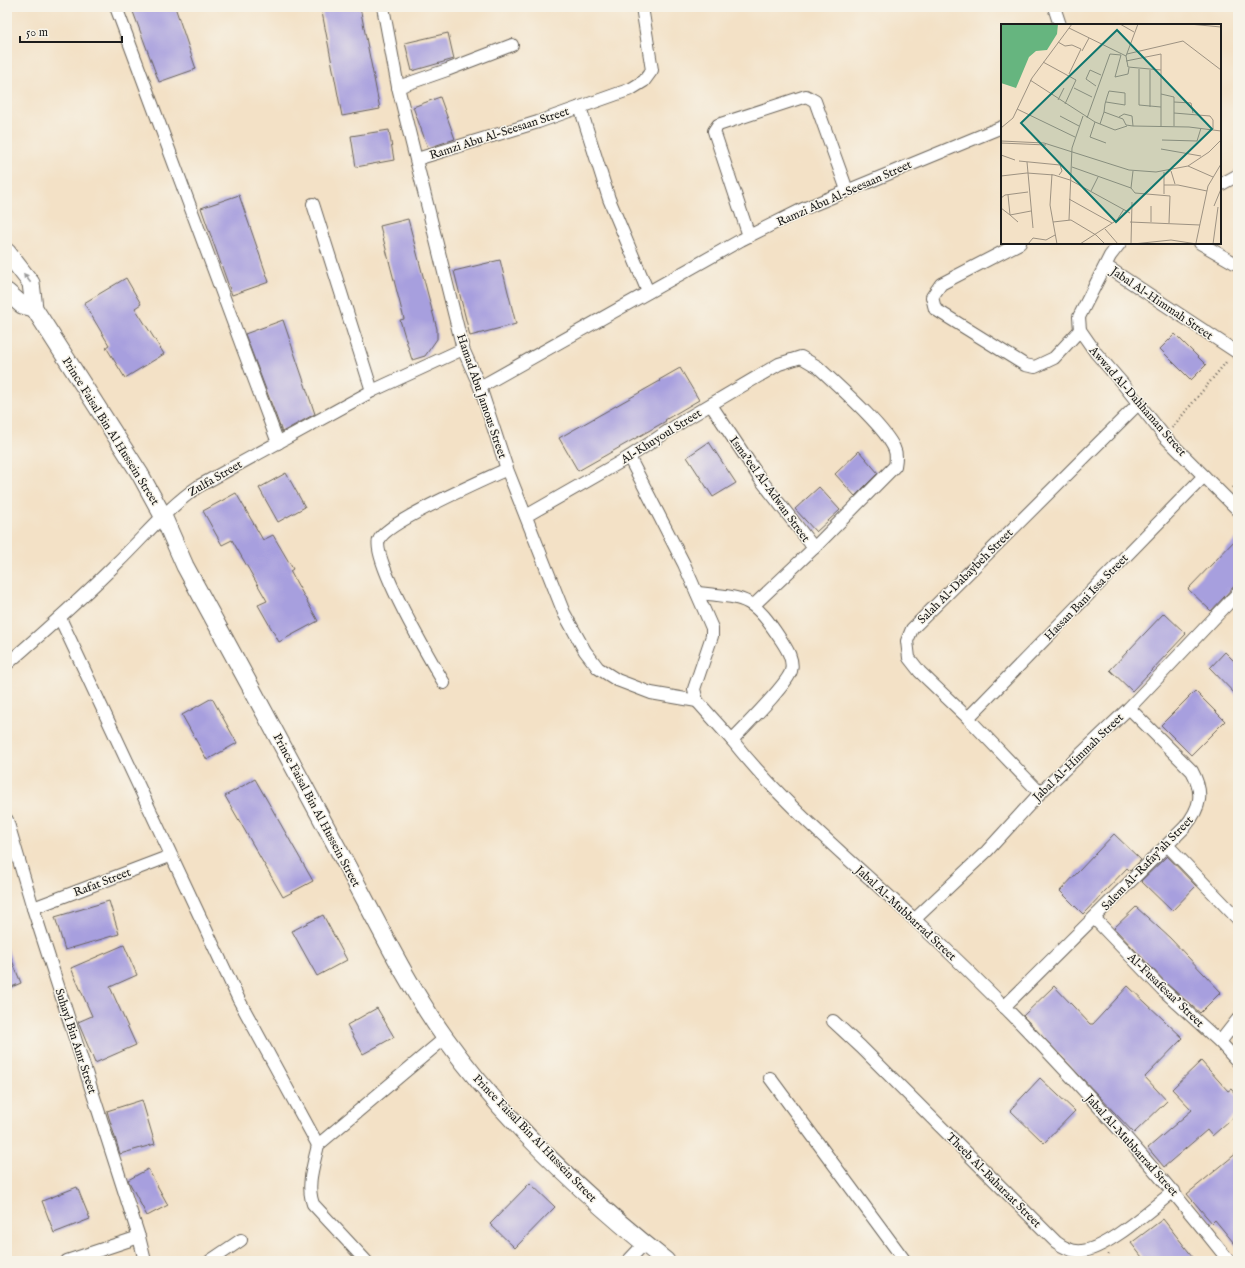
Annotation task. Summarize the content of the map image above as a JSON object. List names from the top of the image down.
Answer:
{
  "streets": {
    "street": [
      "Ramzi Abu Al-Seesaan Street",
      "Jabal Al-Himmah Street",
      "Hamad Abu Jamous Street",
      "Awwad Al-Dahhaman Street",
      "Prince Faisal Bin Al Hussein Street",
      "Al-Khuyoul Street",
      "Zulfa Street",
      "Isma’eel Al-Adwan Street",
      "Salah Al-Dabaybeh Street",
      "Hassan Bani Issa Street",
      "Salem Al-Rafay’ah Street",
      "Rafat Street",
      "Jabal Al-Mubbarrad Street",
      "Al-Fusafesaa’ Street",
      "Suhayl Bin Amr Street",
      "Theeb Al-Baharaat Street"
    ]
  },
  "crossings": [
    ["Ramzi Abu Al-Seesaan Street", "Hamad Abu Jamous Street"],
    ["Jabal Al-Himmah Street", "Salah Al-Dabaybeh Street"],
    ["Jabal Al-Himmah Street", "Salem Al-Rafay’ah Street"],
    ["Jabal Al-Himmah Street", "Jabal Al-Mubbarrad Street"],
    ["Hamad Abu Jamous Street", "Al-Khuyoul Street"],
    ["Hamad Abu Jamous Street", "Zulfa Street"],
    ["Hamad Abu Jamous Street", "Jabal Al-Mubbarrad Street"],
    ["Awwad Al-Dahhaman Street", "Salah Al-Dabaybeh Street"],
    ["Awwad Al-Dahhaman Street", "Hassan Bani Issa Street"],
    ["Prince Faisal Bin Al Hussein Street", "Zulfa Street"],
    ["Al-Khuyoul Street", "Isma’eel Al-Adwan Street"],
    ["Salah Al-Dabaybeh Street", "Hassan Bani Issa Street"],
    ["Salem Al-Rafay’ah Street", "Jabal Al-Mubbarrad Street"],
    ["Salem Al-Rafay’ah Street", "Al-Fusafesaa’ Street"],
    ["Rafat Street", "Suhayl Bin Amr Street"],
    ["Jabal Al-Mubbarrad Street", "Theeb Al-Baharaat Street"]
  ],
  "scale_bar": "50 m"
}
